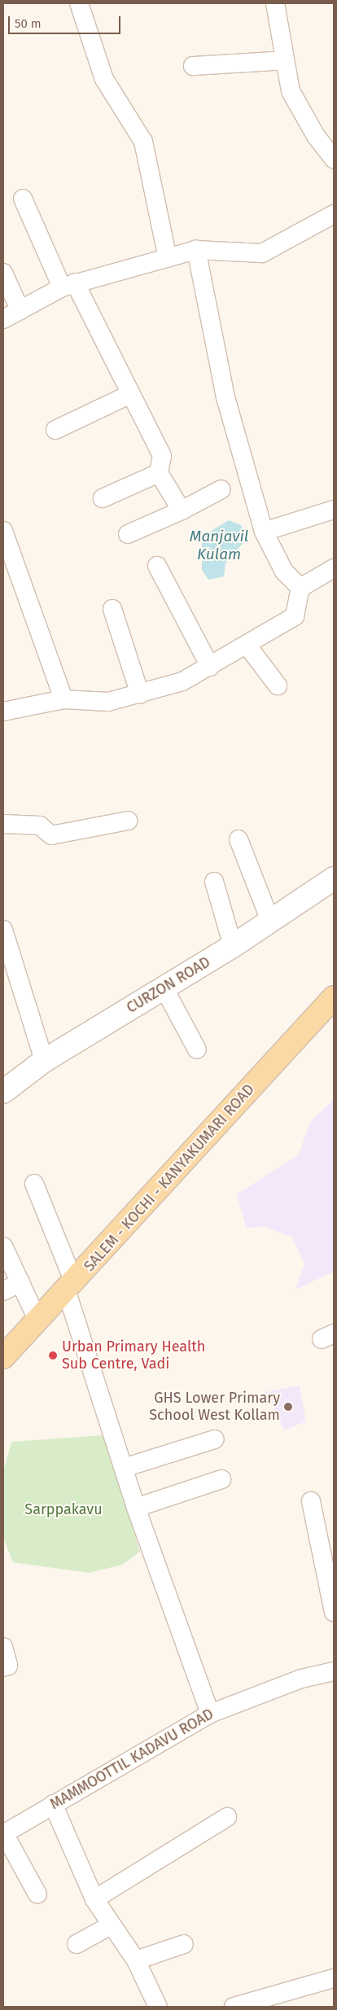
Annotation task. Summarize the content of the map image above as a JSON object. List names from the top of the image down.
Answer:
{
  "streets": {
    "main road": ["CURZON ROAD", "SALEM - KOCHI - KANYAKUMARI ROAD"],
    "street": ["MAMMOOTTIL KADAVU ROAD"]
  },
  "water": ["Manjavil Kulam"],
  "parks": ["Sarppakavu"],
  "places": ["Urban Primary Health Sub Centre, Vadi", "GHS Lower Primary School West Kollam"],
  "scale_bar": "50 m"
}
